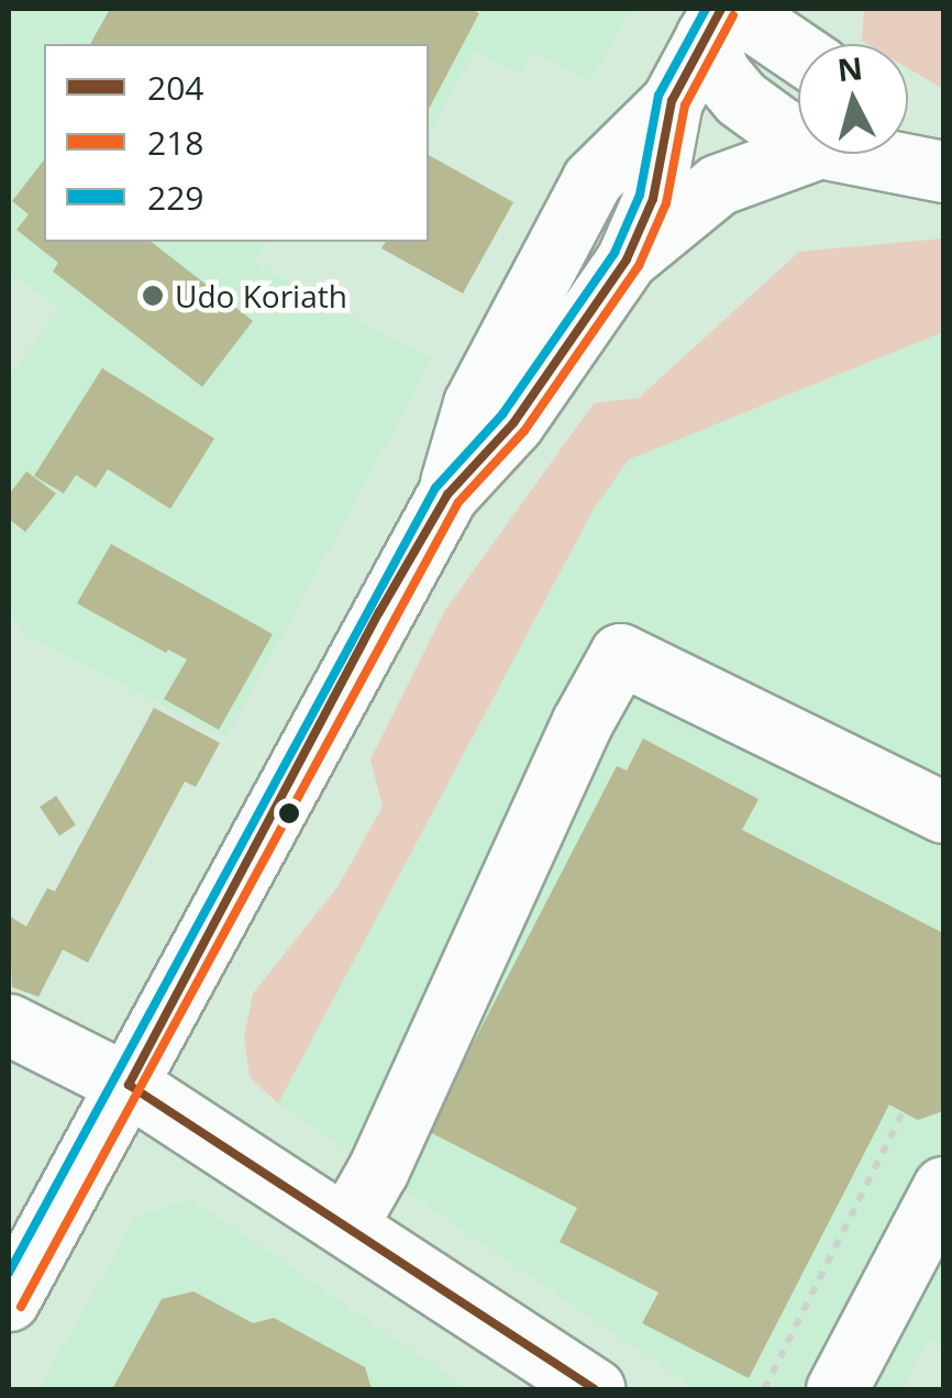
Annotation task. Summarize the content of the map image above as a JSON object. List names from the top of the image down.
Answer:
{
  "places": ["Udo Koriath"],
  "lines": ["transit line 204", "transit line 229", "transit line 218"],
  "legend": ["204", "218", "229"],
  "north": "top"
}
